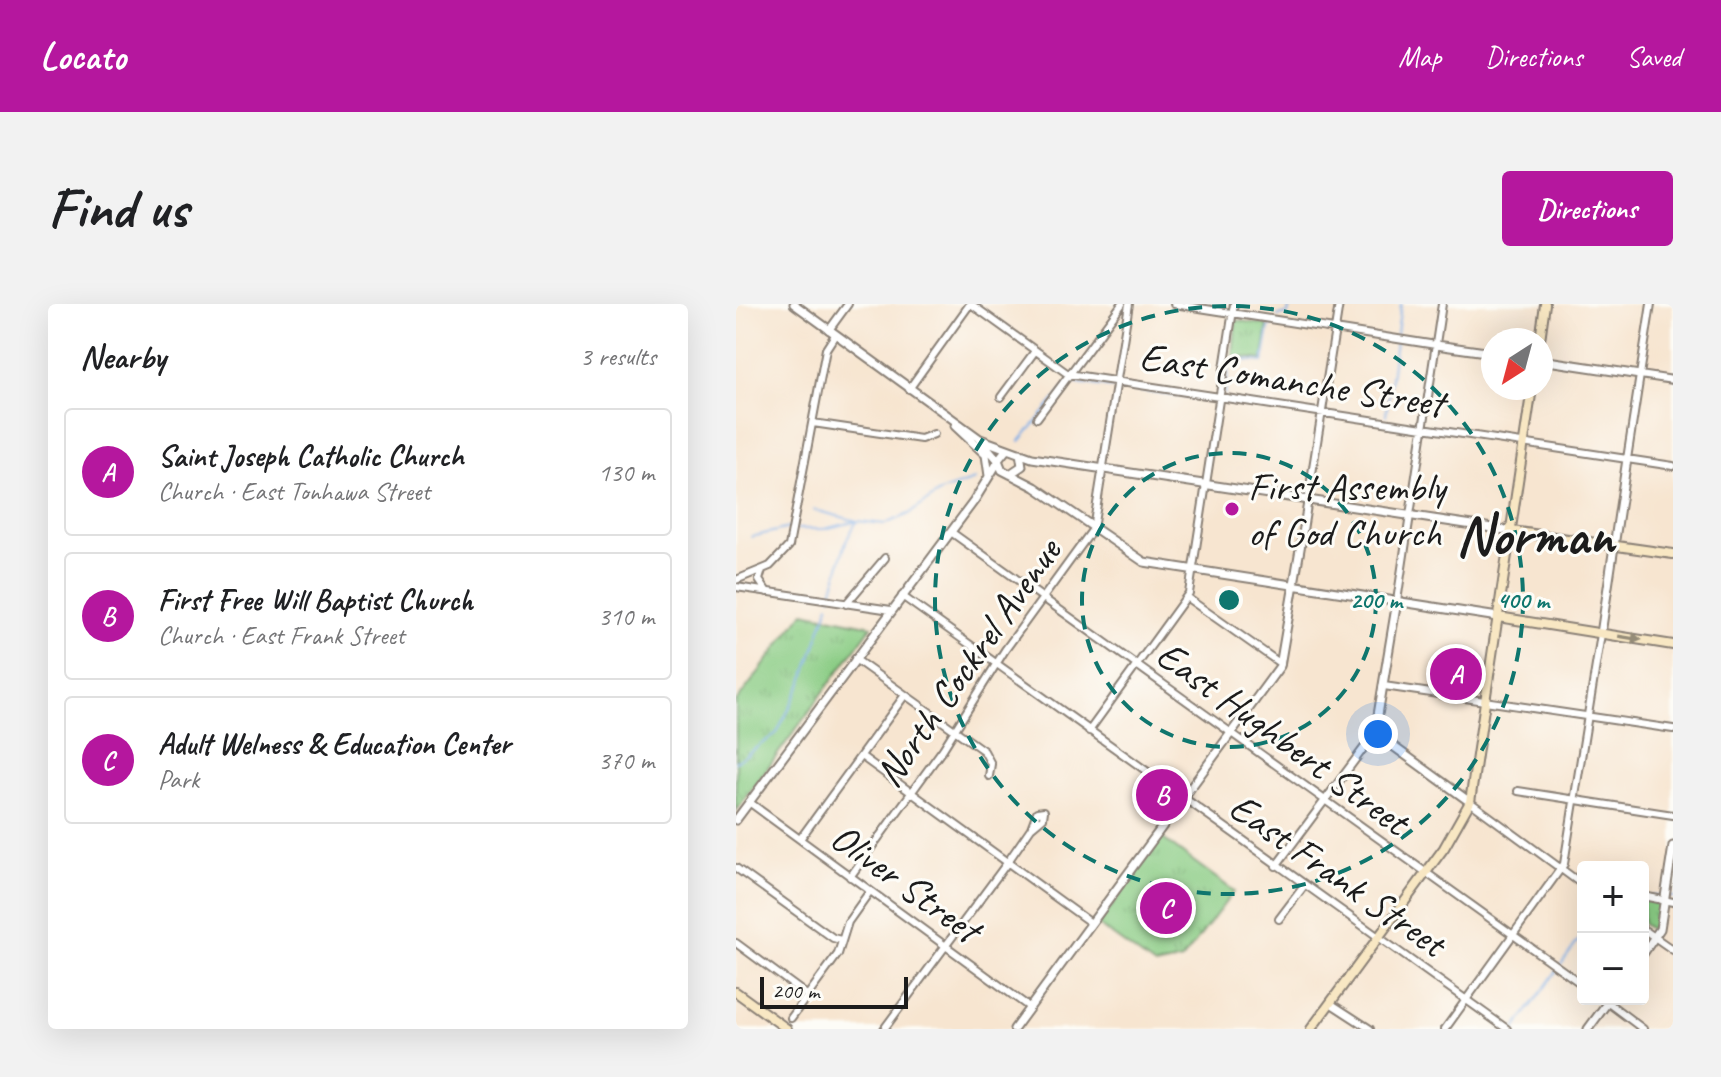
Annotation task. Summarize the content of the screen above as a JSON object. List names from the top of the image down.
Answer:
{
  "streets": {
    "street": [
      "East Comanche Street",
      "North Cockrel Avenue",
      "East Hughbert Street",
      "East Frank Street",
      "Oliver Street"
    ]
  },
  "crossings": [
    ["East Comanche Street", "North Cockrel Avenue"],
    ["North Cockrel Avenue", "East Hughbert Street"],
    ["North Cockrel Avenue", "East Frank Street"],
    ["North Cockrel Avenue", "Oliver Street"]
  ],
  "districts": ["Norman"],
  "places": ["First Assembly of God Church"],
  "scale_bar": "200 m",
  "north": "bottom left",
  "page": {
    "header": "Locato",
    "nav": ["Map", "Directions", "Saved"],
    "buttons": "Directions",
    "title": "Find us",
    "heading": ["Nearby", "3 results"],
    "list": [
      {
        "mark": "A",
        "name": "Saint Joseph Catholic Church",
        "note": "Church · East Tonhawa Street",
        "value": "130 m"
      },
      {
        "mark": "B",
        "name": "First Free Will Baptist Church",
        "note": "Church · East Frank Street",
        "value": "310 m"
      },
      {
        "mark": "C",
        "name": "Adult Welness & Education Center",
        "note": "Park",
        "value": "370 m"
      }
    ],
    "pins": ["A", "B", "C"],
    "map_buttons": ["+", "−"],
    "scale": "200 m"
  },
  "rings": ["200 m", "400 m"]
}
